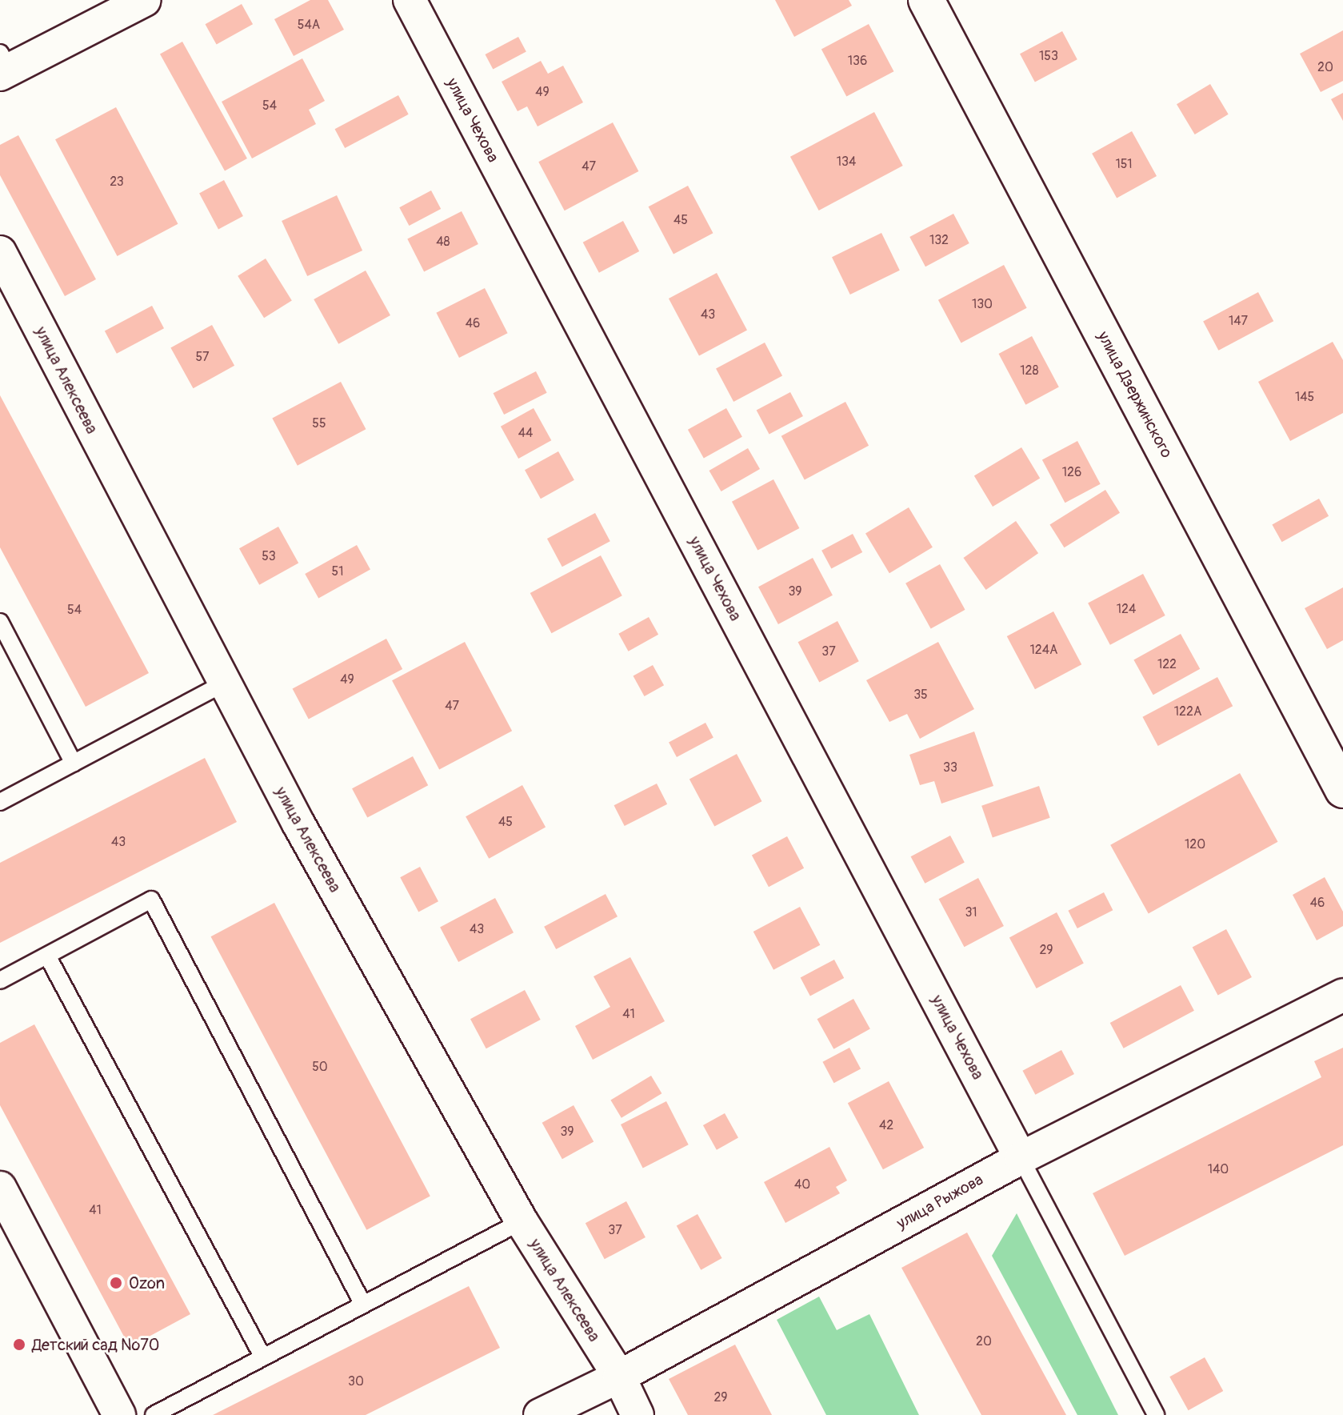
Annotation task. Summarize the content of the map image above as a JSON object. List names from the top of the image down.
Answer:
{
  "streets": {
    "street": [
      "улица Чехова",
      "улица Алексеева",
      "улица Дзержинского",
      "улица Рыжова"
    ]
  },
  "crossings": [
    ["улица Чехова", "улица Рыжова"],
    ["улица Алексеева", "улица Рыжова"]
  ],
  "places": ["Ozon", "Детский сад №70"],
  "house_numbers": [
    "54А",
    "153",
    "136",
    "20",
    "49",
    "54",
    "134",
    "151",
    "47",
    "23",
    "45",
    "132",
    "48",
    "130",
    "43",
    "147",
    "46",
    "57",
    "128",
    "145",
    "55",
    "44",
    "126",
    "53",
    "51",
    "39",
    "124",
    "54",
    "124А",
    "37",
    "122",
    "49",
    "35",
    "47",
    "122А",
    "33",
    "45",
    "43",
    "120",
    "46",
    "31",
    "43",
    "29",
    "41",
    "50",
    "42",
    "39",
    "140",
    "40",
    "41",
    "37",
    "20",
    "30",
    "29"
  ]
}
